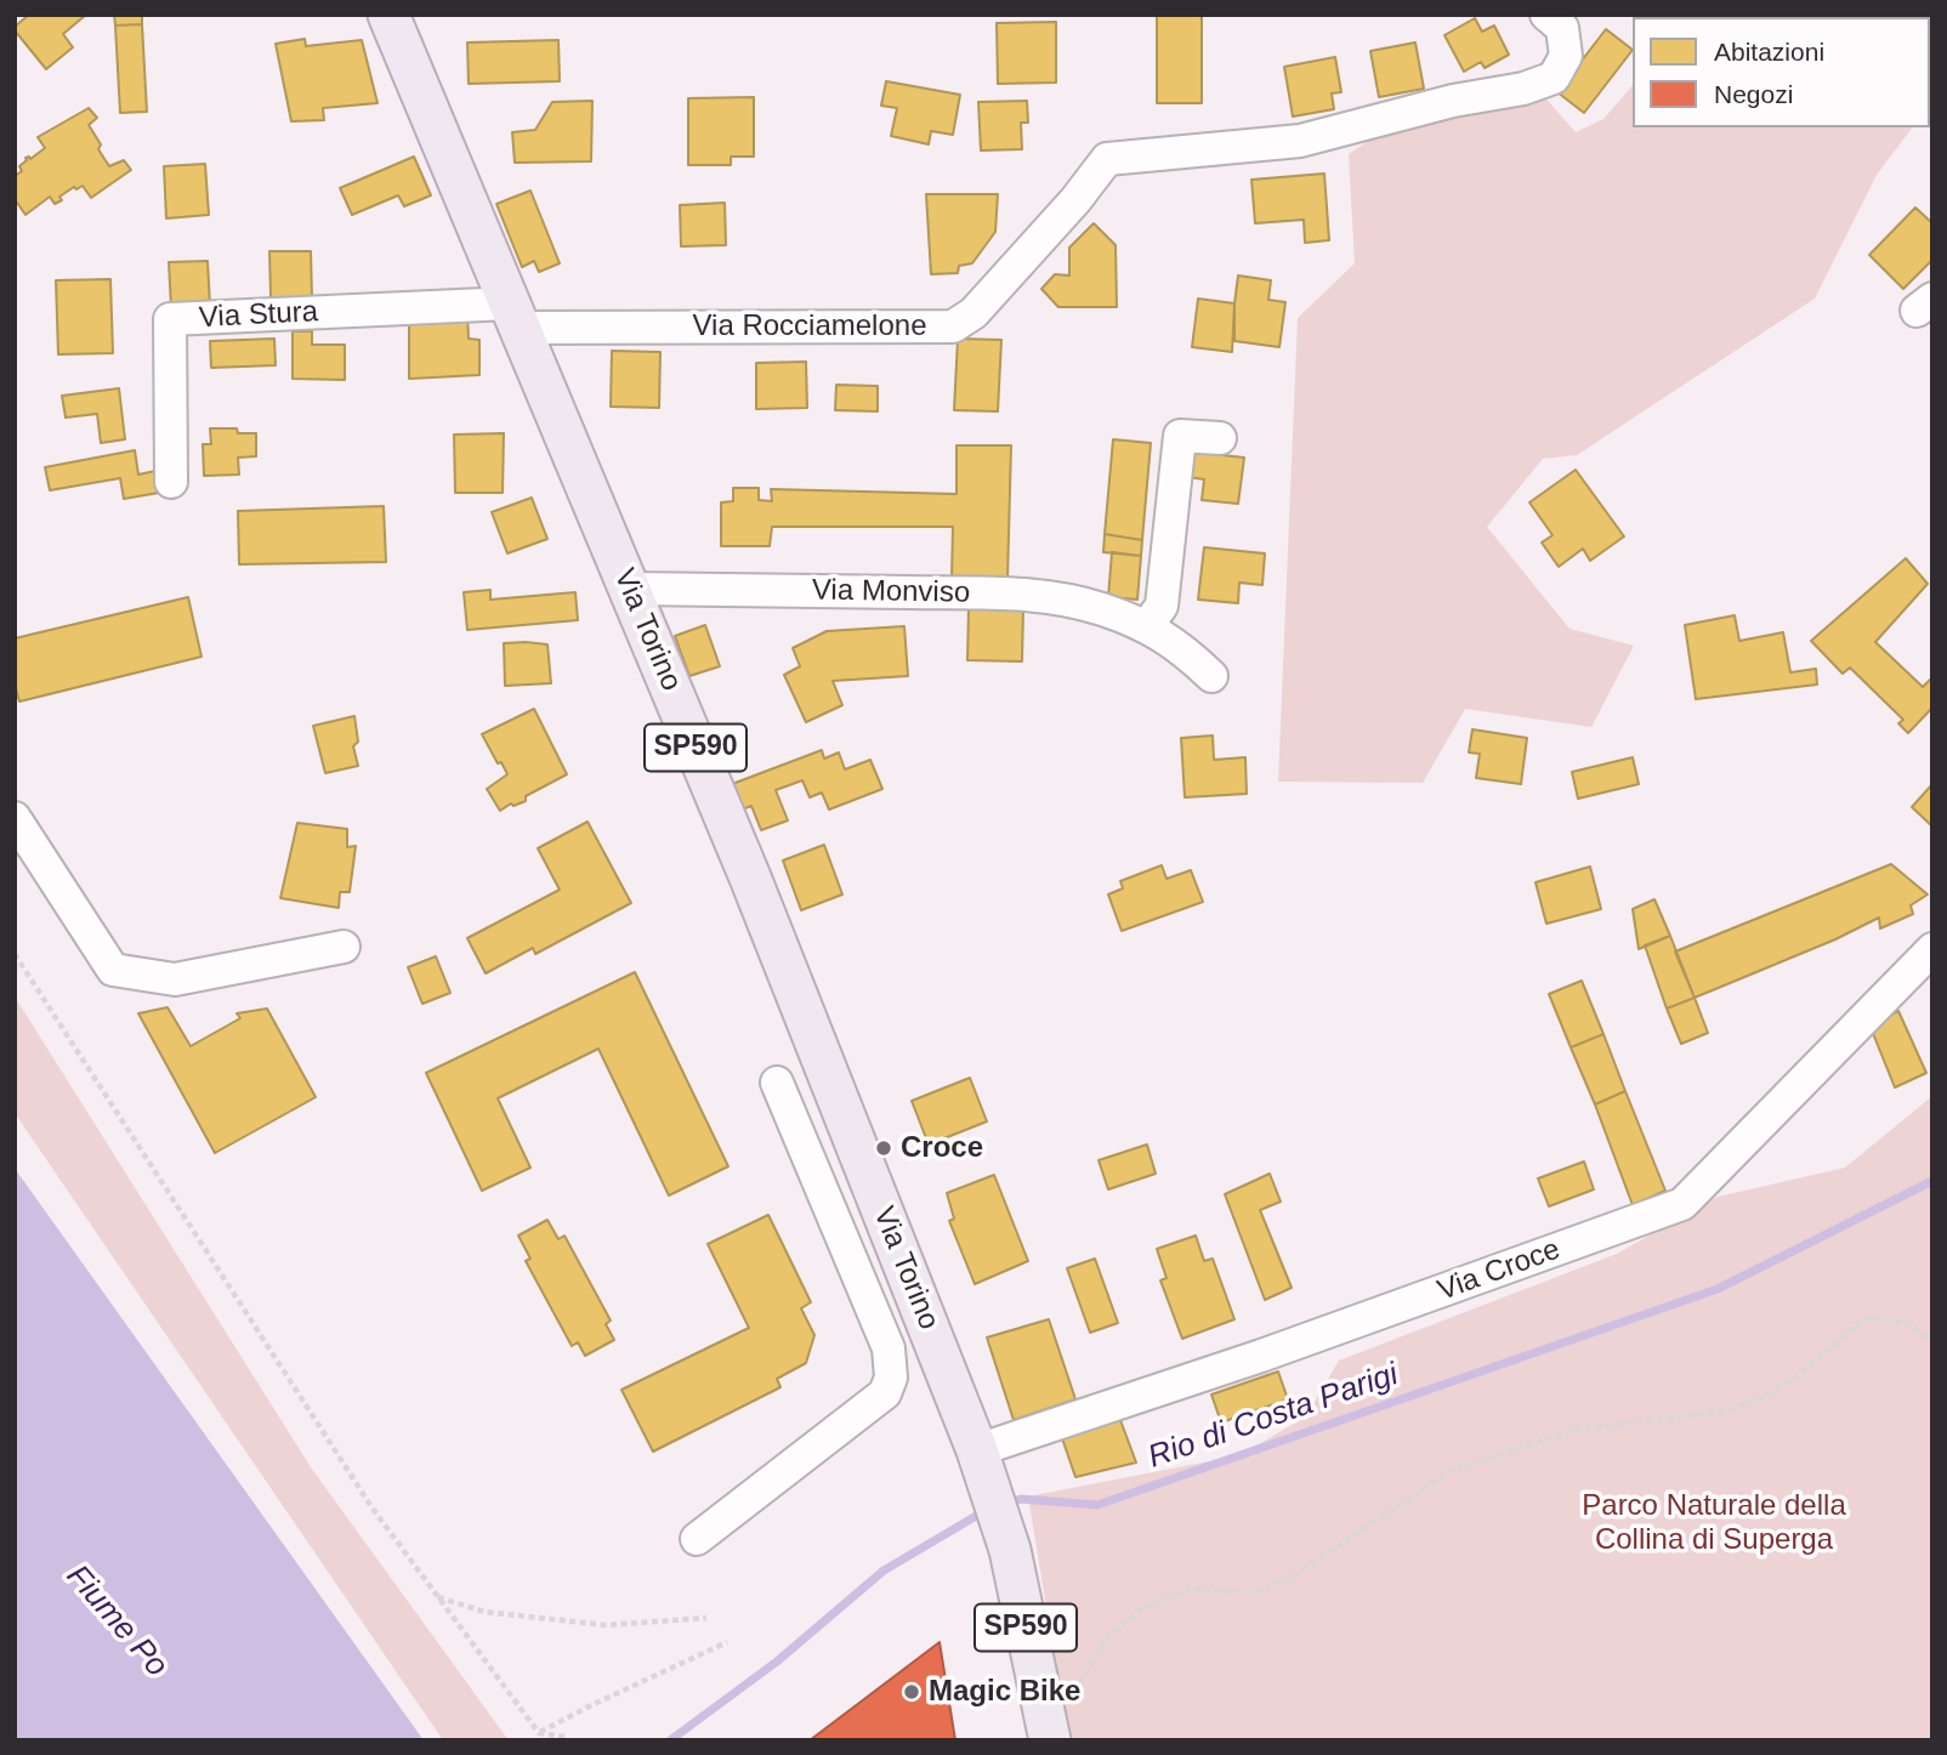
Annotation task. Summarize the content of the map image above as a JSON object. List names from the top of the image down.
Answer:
{
  "streets": {
    "main road": ["Via Torino", "SP590"],
    "street": [
      "Via Stura",
      "Via Rocciamelone",
      "Via Monviso",
      "Via Croce"
    ]
  },
  "crossings": [
    ["Via Stura", "Via Rocciamelone"],
    ["Via Stura", "Via Torino"],
    ["Via Rocciamelone", "Via Torino"],
    ["Via Monviso", "Via Torino"],
    ["Via Torino", "SP590"],
    ["Via Torino", "Via Croce"],
    ["SP590", "Via Croce"]
  ],
  "water": ["Rio di Costa Parigi", "Fiume Po"],
  "parks": ["Parco Naturale della Collina di Superga"],
  "places": ["Croce", "Magic Bike"],
  "legend": ["Abitazioni", "Negozi"]
}
